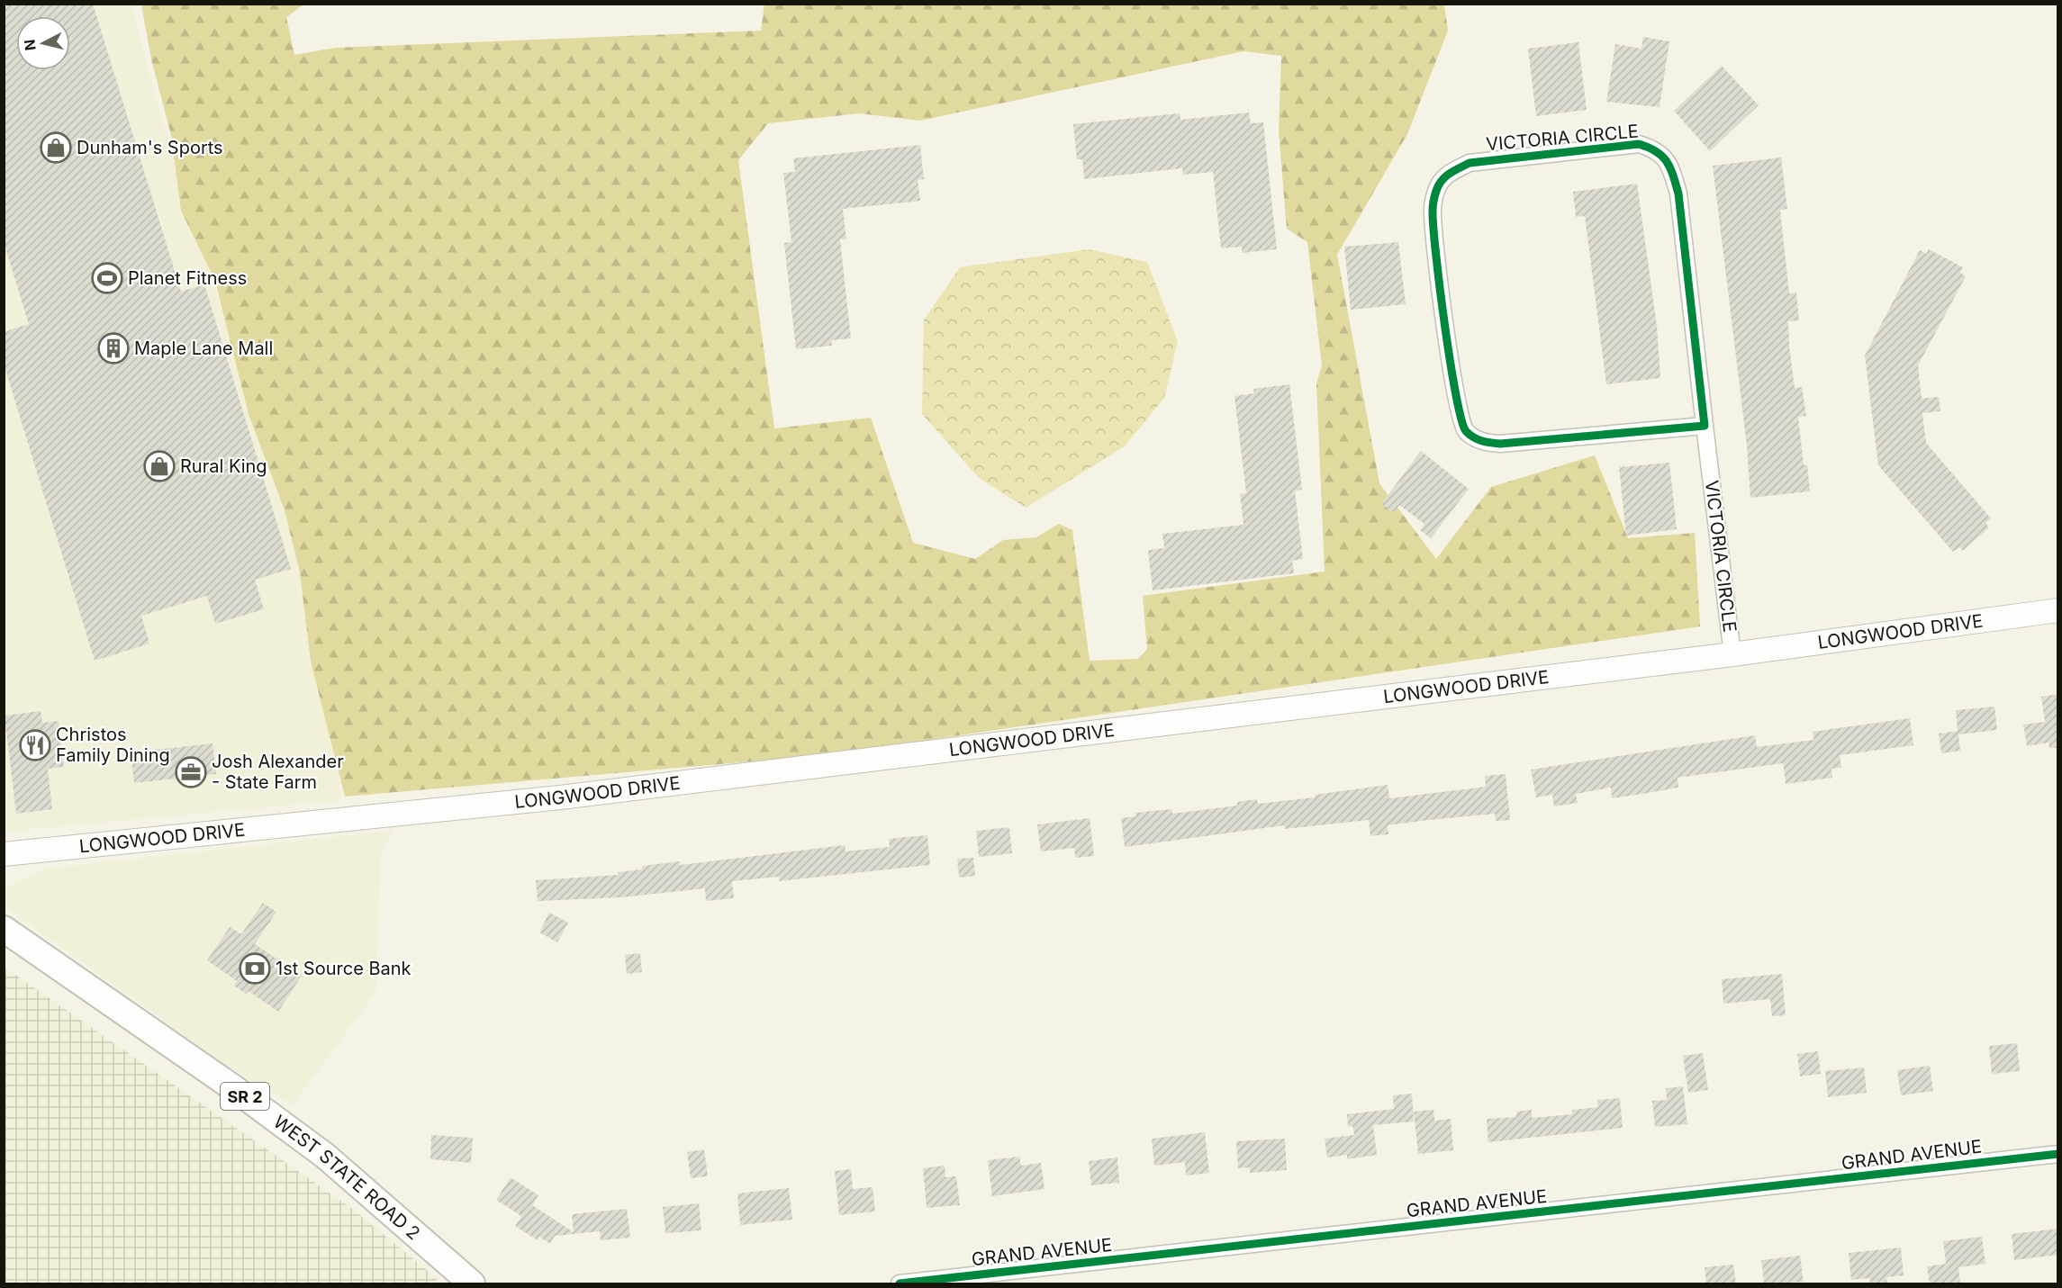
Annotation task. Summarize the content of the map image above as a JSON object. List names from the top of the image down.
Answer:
{
  "streets": {
    "main road": ["LONGWOOD DRIVE", "SR 2", "WEST STATE ROAD 2"],
    "street": ["VICTORIA CIRCLE", "GRAND AVENUE"]
  },
  "crossings": [
    ["VICTORIA CIRCLE", "LONGWOOD DRIVE"]
  ],
  "places": {
    "shop": ["Dunham's Sports", "Rural King"],
    "sports": ["Planet Fitness"],
    "building": ["Maple Lane Mall"],
    "restaurant": ["Christos Family Dining"],
    "office": ["Josh Alexander - State Farm"],
    "bank": ["1st Source Bank"]
  },
  "north": "left"
}
